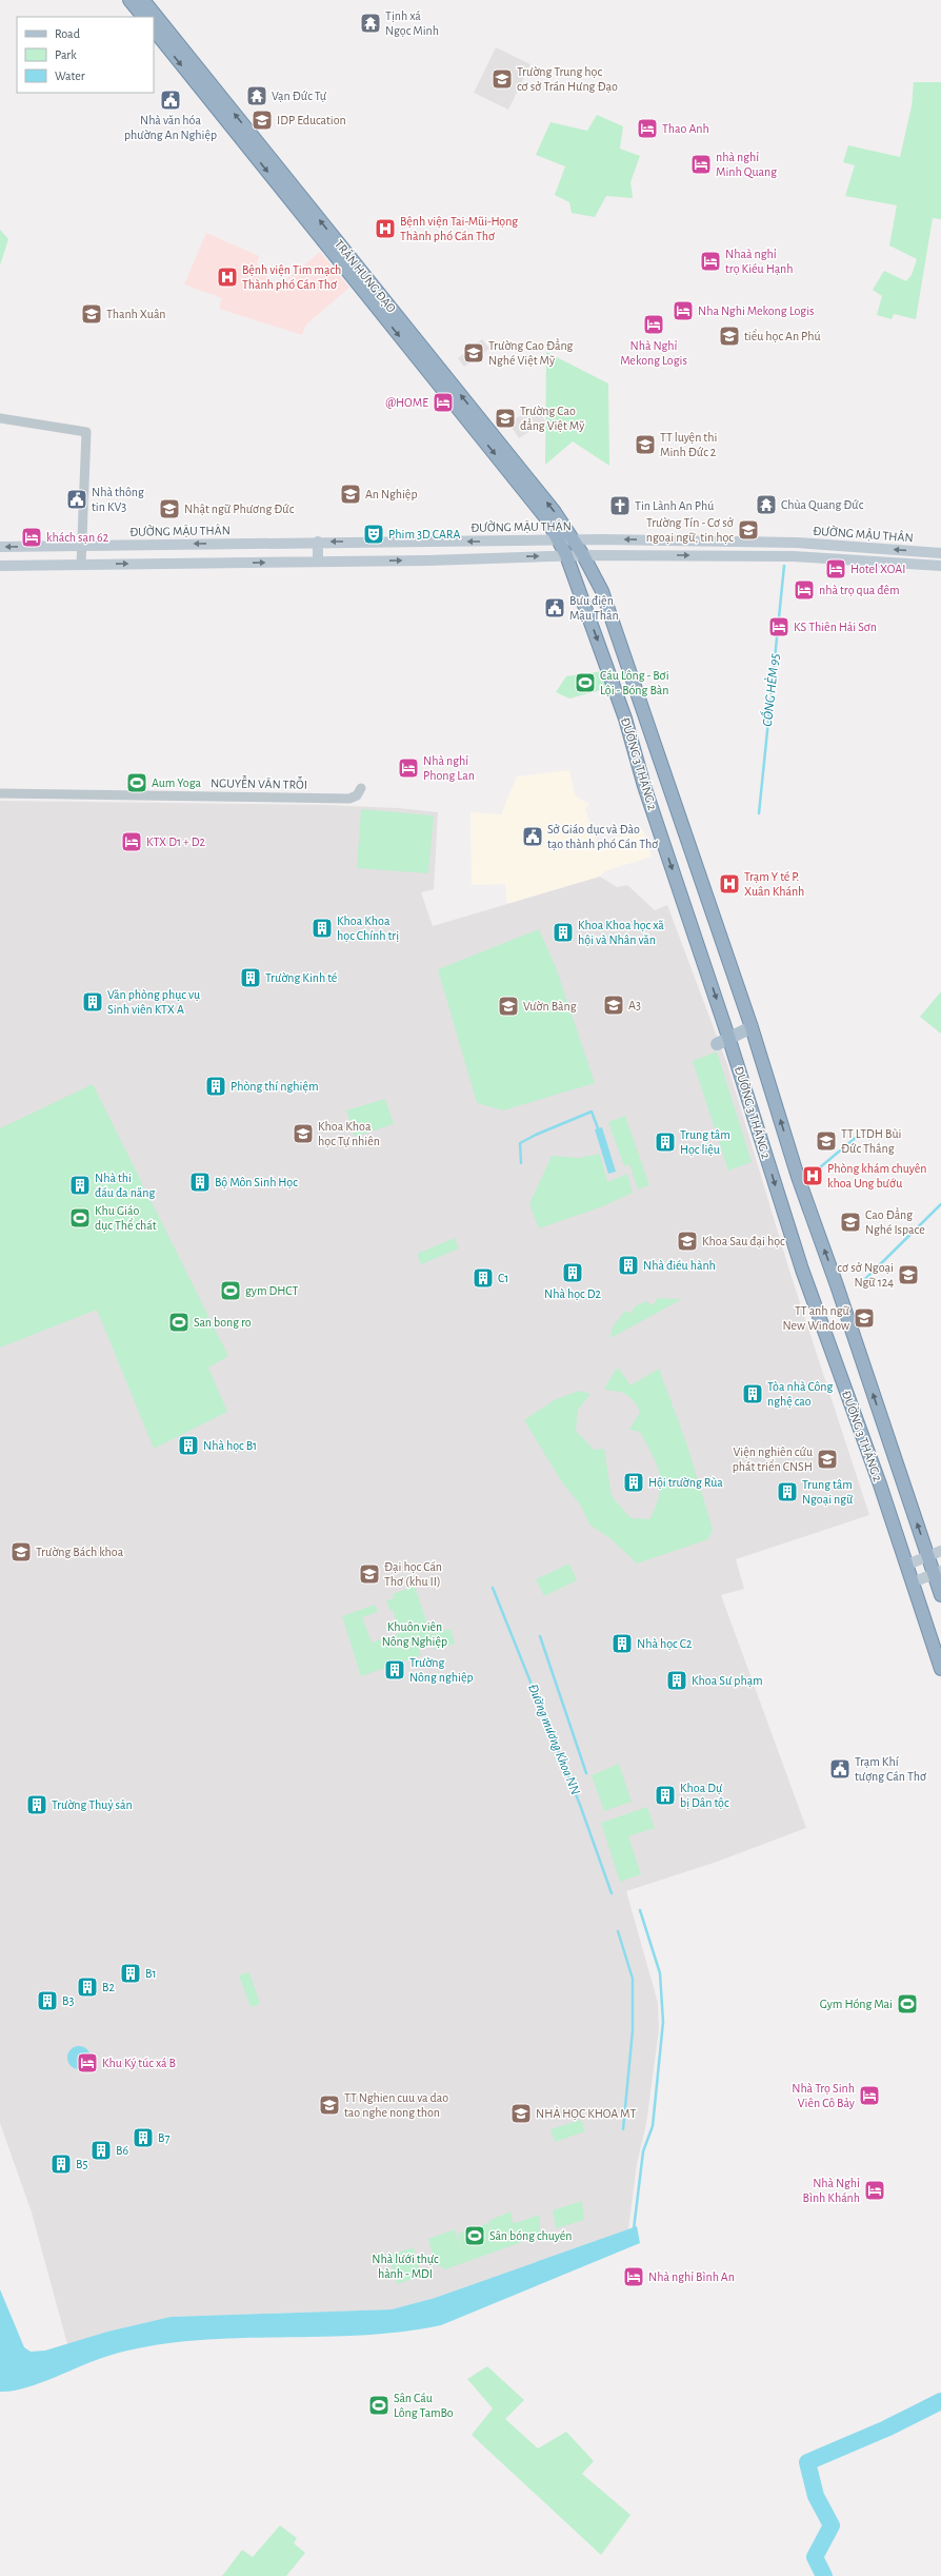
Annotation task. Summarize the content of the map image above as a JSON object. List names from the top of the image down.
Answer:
{
  "streets": {
    "highway": ["TRẦN HƯNG ĐẠO", "ĐƯỜNG 3 THÁNG 2"],
    "main road": ["ĐƯỜNG MẬU THÂN"],
    "street": ["NGUYỄN VĂN TRỖI"]
  },
  "crossings": [
    ["TRẦN HƯNG ĐẠO", "ĐƯỜNG MẬU THÂN"],
    ["TRẦN HƯNG ĐẠO", "ĐƯỜNG 3 THÁNG 2"]
  ],
  "water": ["CỐNG HẺM 95", "Đường mương Khoa NN"],
  "parks": ["Khuôn viên Nông Nghiệp", "Nhà lưới thực hành - MDI"],
  "places": {
    "temple": ["Tịnh xá Ngọc Minh", "Vạn Đức Tự", "Chùa Quang Đức"],
    "school or university": [
      "Trường Trung học cơ sở Trần Hưng Đạo",
      "IDP Education",
      "Thanh Xuân",
      "tiểu học An Phú",
      "Trường Cao Đẳng Nghề Việt Mỹ",
      "Trường Cao đẳng Việt Mỹ",
      "TT luyện thi Minh Đức 2",
      "An Nghiệp",
      "Nhật ngữ Phương Đức",
      "Trường Tín - Cơ sở ngoại ngữ, tin học",
      "A3",
      "Vườn Bàng",
      "Khoa Khoa học Tự nhiên",
      "TT LTDH Bùi Đức Thắng",
      "Cao Đẳng Nghề Ispace",
      "Khoa Sau đại học",
      "cơ sở Ngoại Ngữ 124",
      "TT anh ngữ New Window",
      "Viện nghiên cứu phát triển CNSH",
      "Trường Bách khoa",
      "Đại học Cần Thơ (khu II)",
      "TT Nghien cuu va dao tao nghe nong thon",
      "NHÀ HỌC KHOA MT"
    ],
    "public building": [
      "Nhà văn hóa phường An Nghiệp",
      "Nhà thông tin KV3",
      "Bưu điện Mậu Thân",
      "Sở Giáo dục và Đào tạo thành phố Cần Thơ",
      "Trạm Khí tượng Cần Thơ"
    ],
    "hotel": [
      "Thao Anh",
      "nhà nghỉ Minh Quang",
      "Nhaà nghỉ trọ Kiều Hạnh",
      "Nha Nghi Mekong Logis",
      "Nhà Nghỉ Mekong Logis",
      "@HOME",
      "khách sạn 62",
      "Hotel XOAI",
      "nhà trọ qua đêm",
      "KS Thiên Hải Sơn",
      "Nhà nghỉ Phong Lan",
      "KTX D1 + D2",
      "Khu Ký túc xá B",
      "Nhà Trọ Sinh Viên Cô Bảy",
      "Nhà Nghỉ Bình Khánh",
      "Nhà nghỉ Bình An"
    ],
    "hospital": [
      "Bệnh viện Tai-Mũi-Họng Thành phố Cần Thơ",
      "Bệnh viện Tim mạch Thành phố Cần Thơ",
      "Trạm Y tế P. Xuân Khánh",
      "Phòng khám chuyên khoa Ung bướu"
    ],
    "church": ["Tin Lành An Phú"],
    "theatre": ["Phim 3D CARA"],
    "sports": [
      "Cầu Lông - Bơi Lội - Bóng Bàn",
      "Aum Yoga",
      "Khu Giáo dục Thể chất",
      "gym DHCT",
      "San bong ro",
      "Gym Hồng Mai",
      "Sân bóng chuyền",
      "Sân Cầu Lông TamBo"
    ],
    "building": [
      "Khoa Khoa học Chính trị",
      "Khoa Khoa học xã hội và Nhân văn",
      "Trường Kinh tế",
      "Văn phòng phục vụ Sinh viên KTX A",
      "Phòng thí nghiệm",
      "Trung tâm Học liệu",
      "Bộ Môn Sinh Học",
      "Nhà thi đấu đa năng",
      "Nhà điều hành",
      "Nhà học D2",
      "C1",
      "Tòa nhà Công nghệ cao",
      "Nhà học B1",
      "Hội trường Rùa",
      "Trung tâm Ngoại ngữ",
      "Nhà học C2",
      "Trường Nông nghiệp",
      "Khoa Sư phạm",
      "Khoa Dự bị Dân tộc",
      "Trường Thuỷ sản",
      "B1",
      "B2",
      "B3",
      "B7",
      "B6",
      "B5"
    ]
  },
  "legend": ["Road", "Park", "Water"]
}
